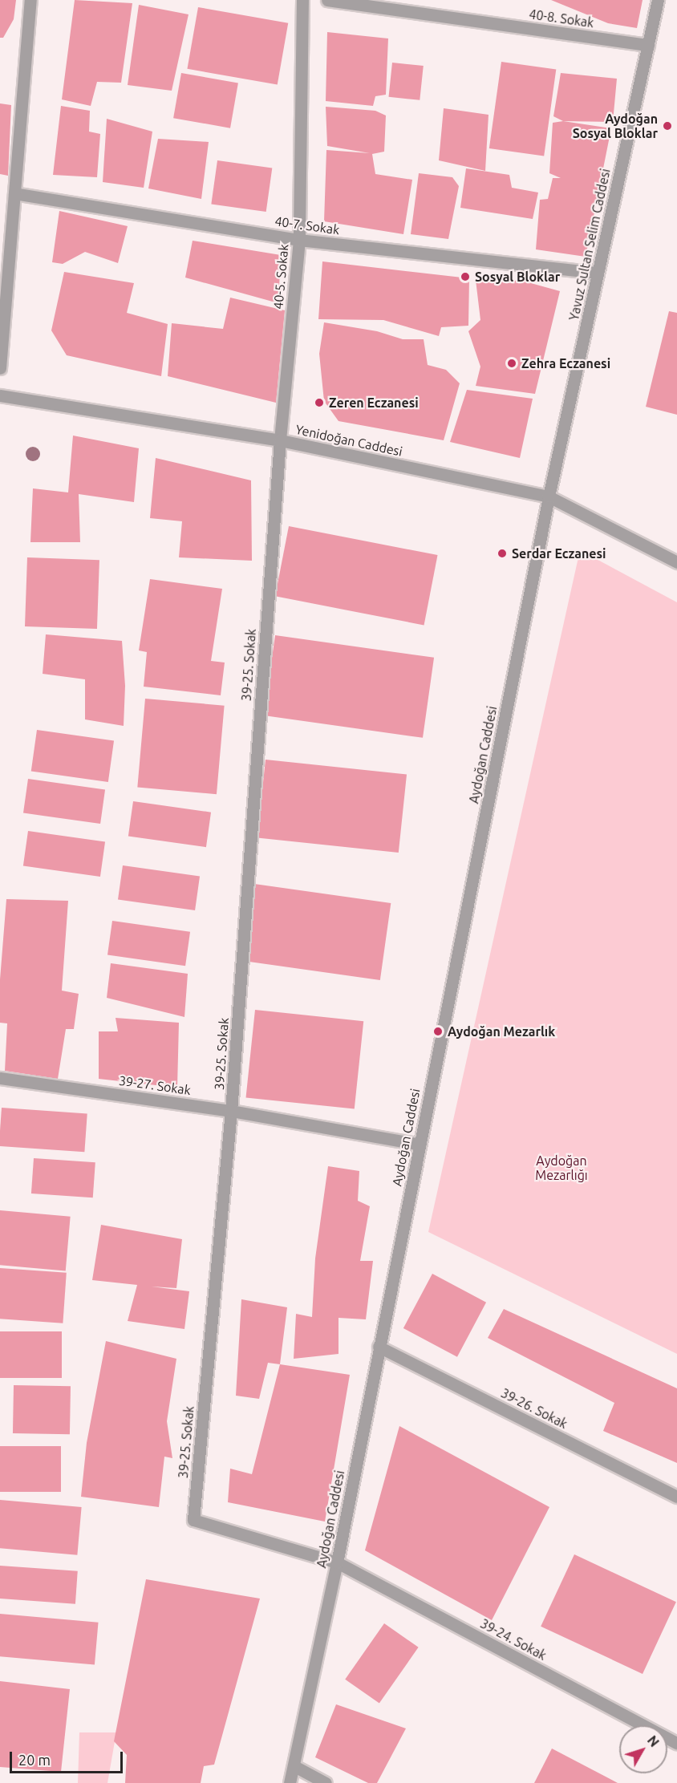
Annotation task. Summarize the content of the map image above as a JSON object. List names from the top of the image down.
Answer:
{
  "streets": {
    "street": [
      "40-8. Sokak",
      "40-7. Sokak",
      "Yavuz Sultan Selim Caddesi",
      "40-5. Sokak",
      "Yenidoğan Caddesi",
      "39-25. Sokak",
      "Aydoğan Caddesi",
      "39-27. Sokak",
      "39-26. Sokak",
      "39-24. Sokak"
    ]
  },
  "crossings": [
    ["40-8. Sokak", "Yavuz Sultan Selim Caddesi"],
    ["40-7. Sokak", "Yavuz Sultan Selim Caddesi"],
    ["40-7. Sokak", "40-5. Sokak"],
    ["Yavuz Sultan Selim Caddesi", "Yenidoğan Caddesi"],
    ["Yavuz Sultan Selim Caddesi", "Aydoğan Caddesi"],
    ["40-5. Sokak", "Yenidoğan Caddesi"],
    ["40-5. Sokak", "39-25. Sokak"],
    ["Yenidoğan Caddesi", "39-25. Sokak"],
    ["Yenidoğan Caddesi", "Aydoğan Caddesi"],
    ["39-25. Sokak", "Aydoğan Caddesi"],
    ["39-25. Sokak", "39-27. Sokak"],
    ["39-25. Sokak", "39-24. Sokak"],
    ["Aydoğan Caddesi", "39-27. Sokak"],
    ["Aydoğan Caddesi", "39-26. Sokak"],
    ["Aydoğan Caddesi", "39-24. Sokak"]
  ],
  "parks": ["Aydoğan Mezarlığı"],
  "places": [
    "Aydoğan Sosyal Bloklar",
    "Sosyal Bloklar",
    "Zehra Eczanesi",
    "Zeren Eczanesi",
    "Serdar Eczanesi",
    "Aydoğan Mezarlık"
  ],
  "scale_bar": "20 m",
  "north": "top right"
}
